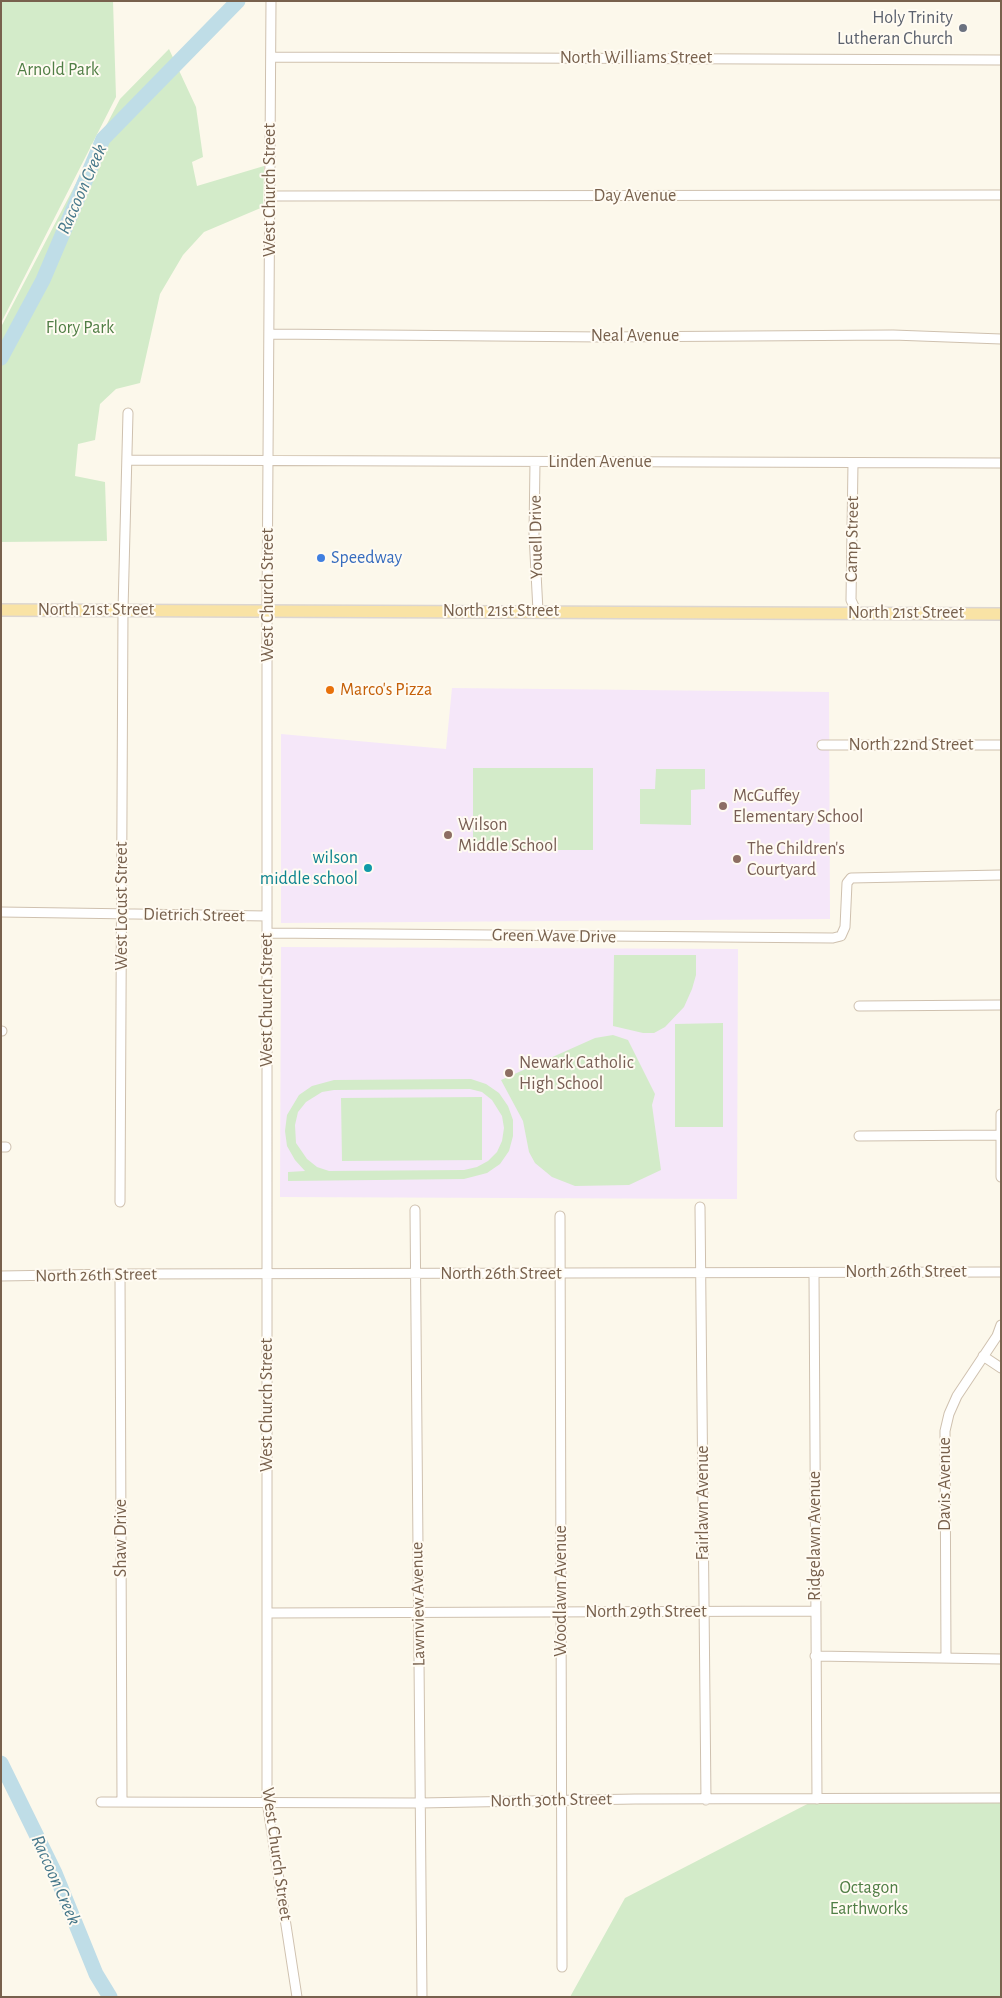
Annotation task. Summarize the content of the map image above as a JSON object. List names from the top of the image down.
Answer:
{
  "streets": {
    "main road": ["North 21st Street"],
    "street": [
      "North Williams Street",
      "West Church Street",
      "Day Avenue",
      "Neal Avenue",
      "Linden Avenue",
      "Youell Drive",
      "Camp Street",
      "North 22nd Street",
      "West Locust Street",
      "Dietrich Street",
      "Green Wave Drive",
      "North 26th Street",
      "Davis Avenue",
      "Fairlawn Avenue",
      "Ridgelawn Avenue",
      "Shaw Drive",
      "Woodlawn Avenue",
      "Lawnview Avenue",
      "North 29th Street",
      "North 30th Street"
    ]
  },
  "crossings": [
    ["North Williams Street", "West Church Street"],
    ["West Church Street", "Day Avenue"],
    ["West Church Street", "Neal Avenue"],
    ["West Church Street", "Linden Avenue"],
    ["West Church Street", "North 21st Street"],
    ["West Church Street", "Dietrich Street"],
    ["West Church Street", "Green Wave Drive"],
    ["West Church Street", "North 26th Street"],
    ["West Church Street", "North 29th Street"],
    ["West Church Street", "North 30th Street"],
    ["Linden Avenue", "Youell Drive"],
    ["Linden Avenue", "Camp Street"],
    ["Linden Avenue", "West Locust Street"],
    ["Youell Drive", "North 21st Street"],
    ["Camp Street", "North 21st Street"],
    ["North 21st Street", "West Locust Street"],
    ["West Locust Street", "Dietrich Street"],
    ["North 26th Street", "Fairlawn Avenue"],
    ["North 26th Street", "Ridgelawn Avenue"],
    ["North 26th Street", "Shaw Drive"],
    ["North 26th Street", "Woodlawn Avenue"],
    ["North 26th Street", "Lawnview Avenue"],
    ["Fairlawn Avenue", "North 29th Street"],
    ["Fairlawn Avenue", "North 30th Street"],
    ["Ridgelawn Avenue", "North 29th Street"],
    ["Ridgelawn Avenue", "North 30th Street"],
    ["Shaw Drive", "North 30th Street"],
    ["Woodlawn Avenue", "North 29th Street"],
    ["Woodlawn Avenue", "North 30th Street"],
    ["Lawnview Avenue", "North 29th Street"],
    ["Lawnview Avenue", "North 30th Street"]
  ],
  "water": ["Raccoon Creek"],
  "parks": ["Arnold Park", "Flory Park", "Octagon Earthworks"],
  "places": [
    "Holy Trinity Lutheran Church",
    "Speedway",
    "Marco's Pizza",
    "McGuffey Elementary School",
    "Wilson Middle School",
    "The Children's Courtyard",
    "wilson middle school",
    "Newark Catholic High School"
  ]
}
